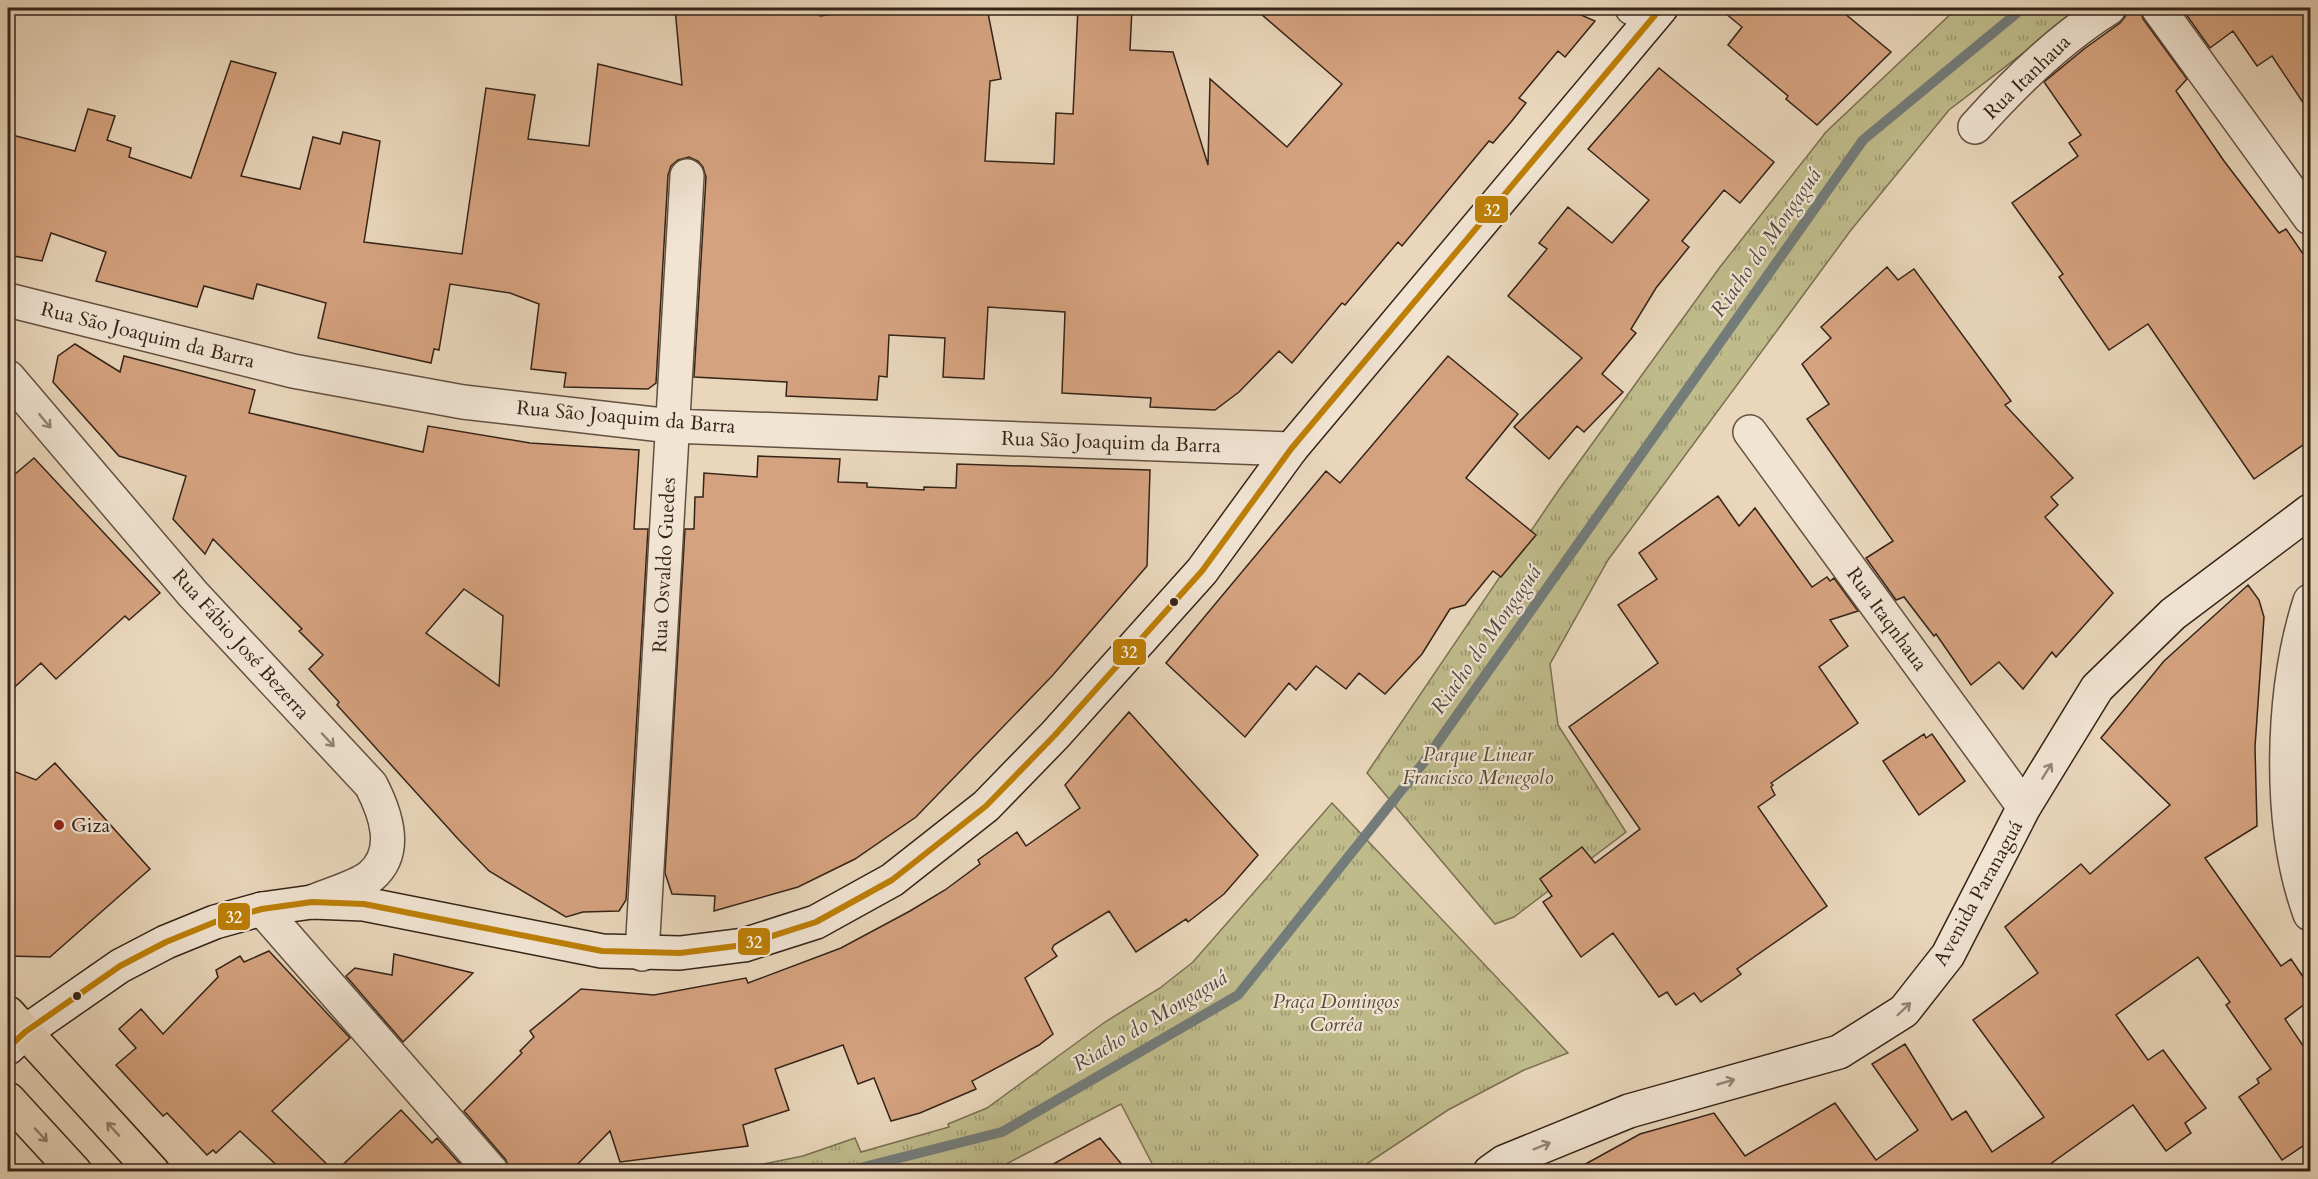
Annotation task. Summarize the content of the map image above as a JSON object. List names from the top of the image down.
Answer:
{
  "streets": {
    "street": [
      "Rua Itanhaua",
      "Rua São Joaquim da Barra",
      "Rua Osvaldo Guedes",
      "Rua Itaqnhaua",
      "Rua Fábio José Bezerra",
      "Avenida Paranaguá"
    ]
  },
  "crossings": [
    ["Rua São Joaquim da Barra", "Rua Osvaldo Guedes"],
    ["Rua Itaqnhaua", "Avenida Paranaguá"]
  ],
  "one_way": ["Rua Fábio José Bezerra", "Avenida Paranaguá"],
  "water": ["Riacho do Mongaguá"],
  "parks": ["Parque Linear Francisco Menegolo", "Praça Domingos Corrêa"],
  "places": ["Giza"],
  "lines": ["transit line 32"]
}
